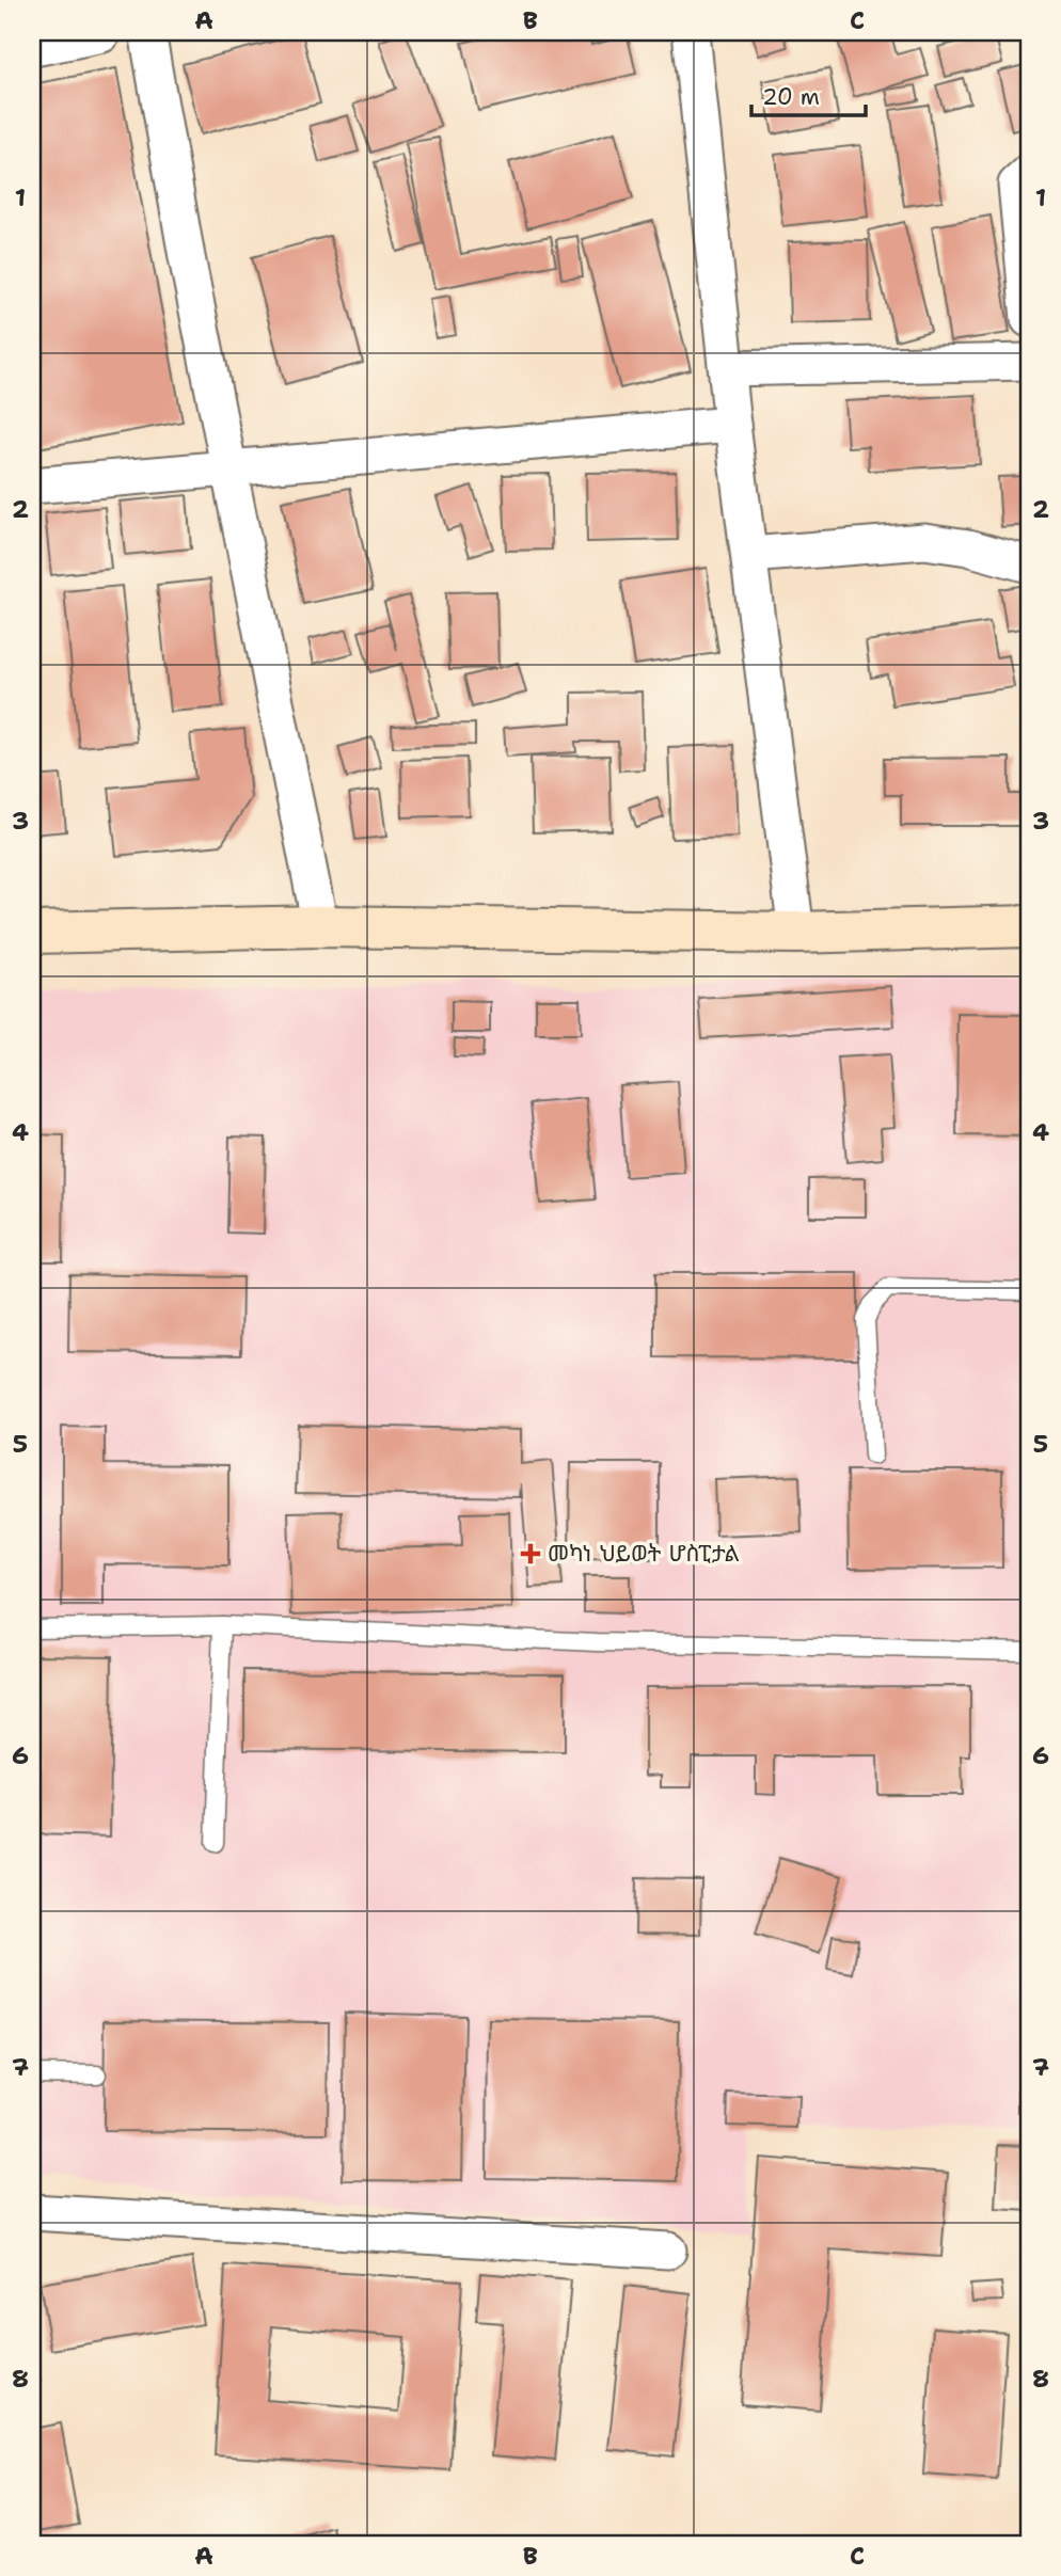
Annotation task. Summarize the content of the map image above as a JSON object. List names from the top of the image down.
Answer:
{
  "places": {
    "health": ["መካነ ህይወት ሆስፒታል"]
  },
  "scale_bar": "20 m",
  "grid": {
    "columns": ["A", "B", "C"],
    "rows": [
      "1",
      "2",
      "3",
      "4",
      "5",
      "6",
      "7",
      "8"
    ]
  }
}
